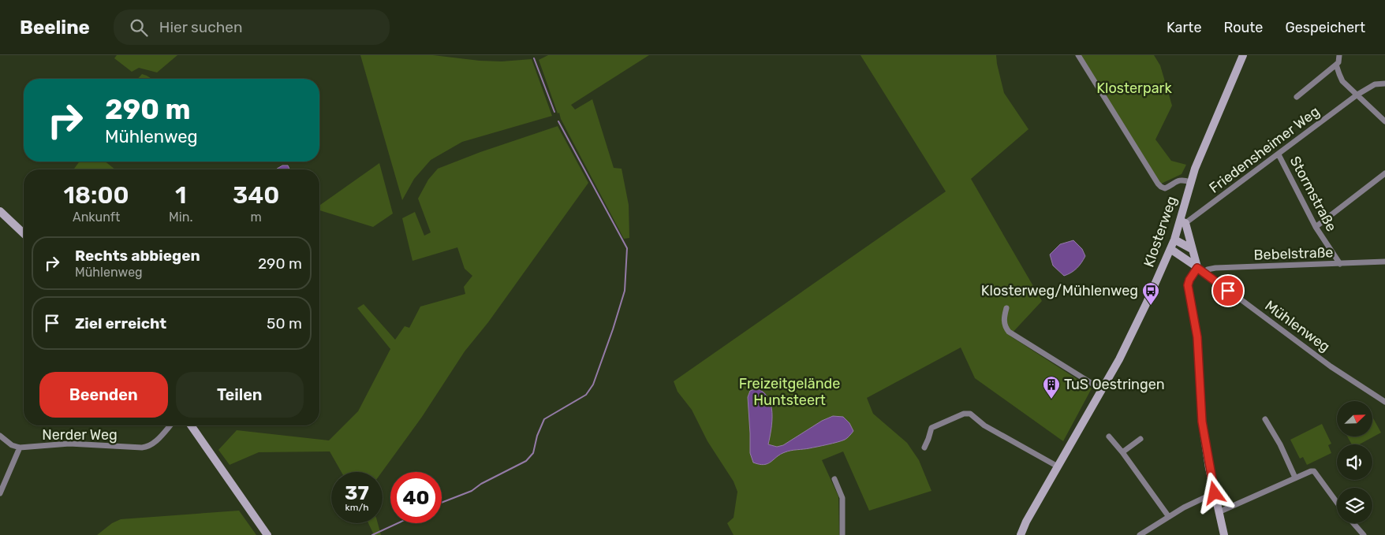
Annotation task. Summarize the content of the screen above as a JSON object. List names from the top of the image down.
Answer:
{
  "streets": {
    "street": [
      "Friedensheimer Weg",
      "Stormstraße",
      "Klosterweg",
      "Bebelstraße",
      "Mühlenweg",
      "Nerder Weg"
    ]
  },
  "crossings": [
    ["Friedensheimer Weg", "Stormstraße"],
    ["Friedensheimer Weg", "Klosterweg"],
    ["Stormstraße", "Bebelstraße"],
    ["Klosterweg", "Mühlenweg"],
    ["Bebelstraße", "Mühlenweg"]
  ],
  "parks": ["Klosterpark", "Freizeitgelände Huntsteert"],
  "places": {
    "bus stop": ["Klosterweg/Mühlenweg"],
    "building": ["TuS Oestringen"]
  },
  "north": "top right",
  "page": {
    "header": "Beeline",
    "search": "Hier suchen",
    "nav": ["Karte", "Route", "Gespeichert"],
    "turn": ["290 m", "Mühlenweg"],
    "eta": [
      "18:00",
      "Ankunft",
      "1",
      "Min.",
      "340",
      "m"
    ],
    "list": [
      {
        "name": "Rechts abbiegen",
        "note": "Mühlenweg",
        "value": "290 m"
      },
      {
        "name": "Ziel erreicht",
        "value": "50 m"
      }
    ],
    "buttons": ["Beenden", "Teilen"],
    "speed": "37 km/h",
    "limit": "40"
  }
}
